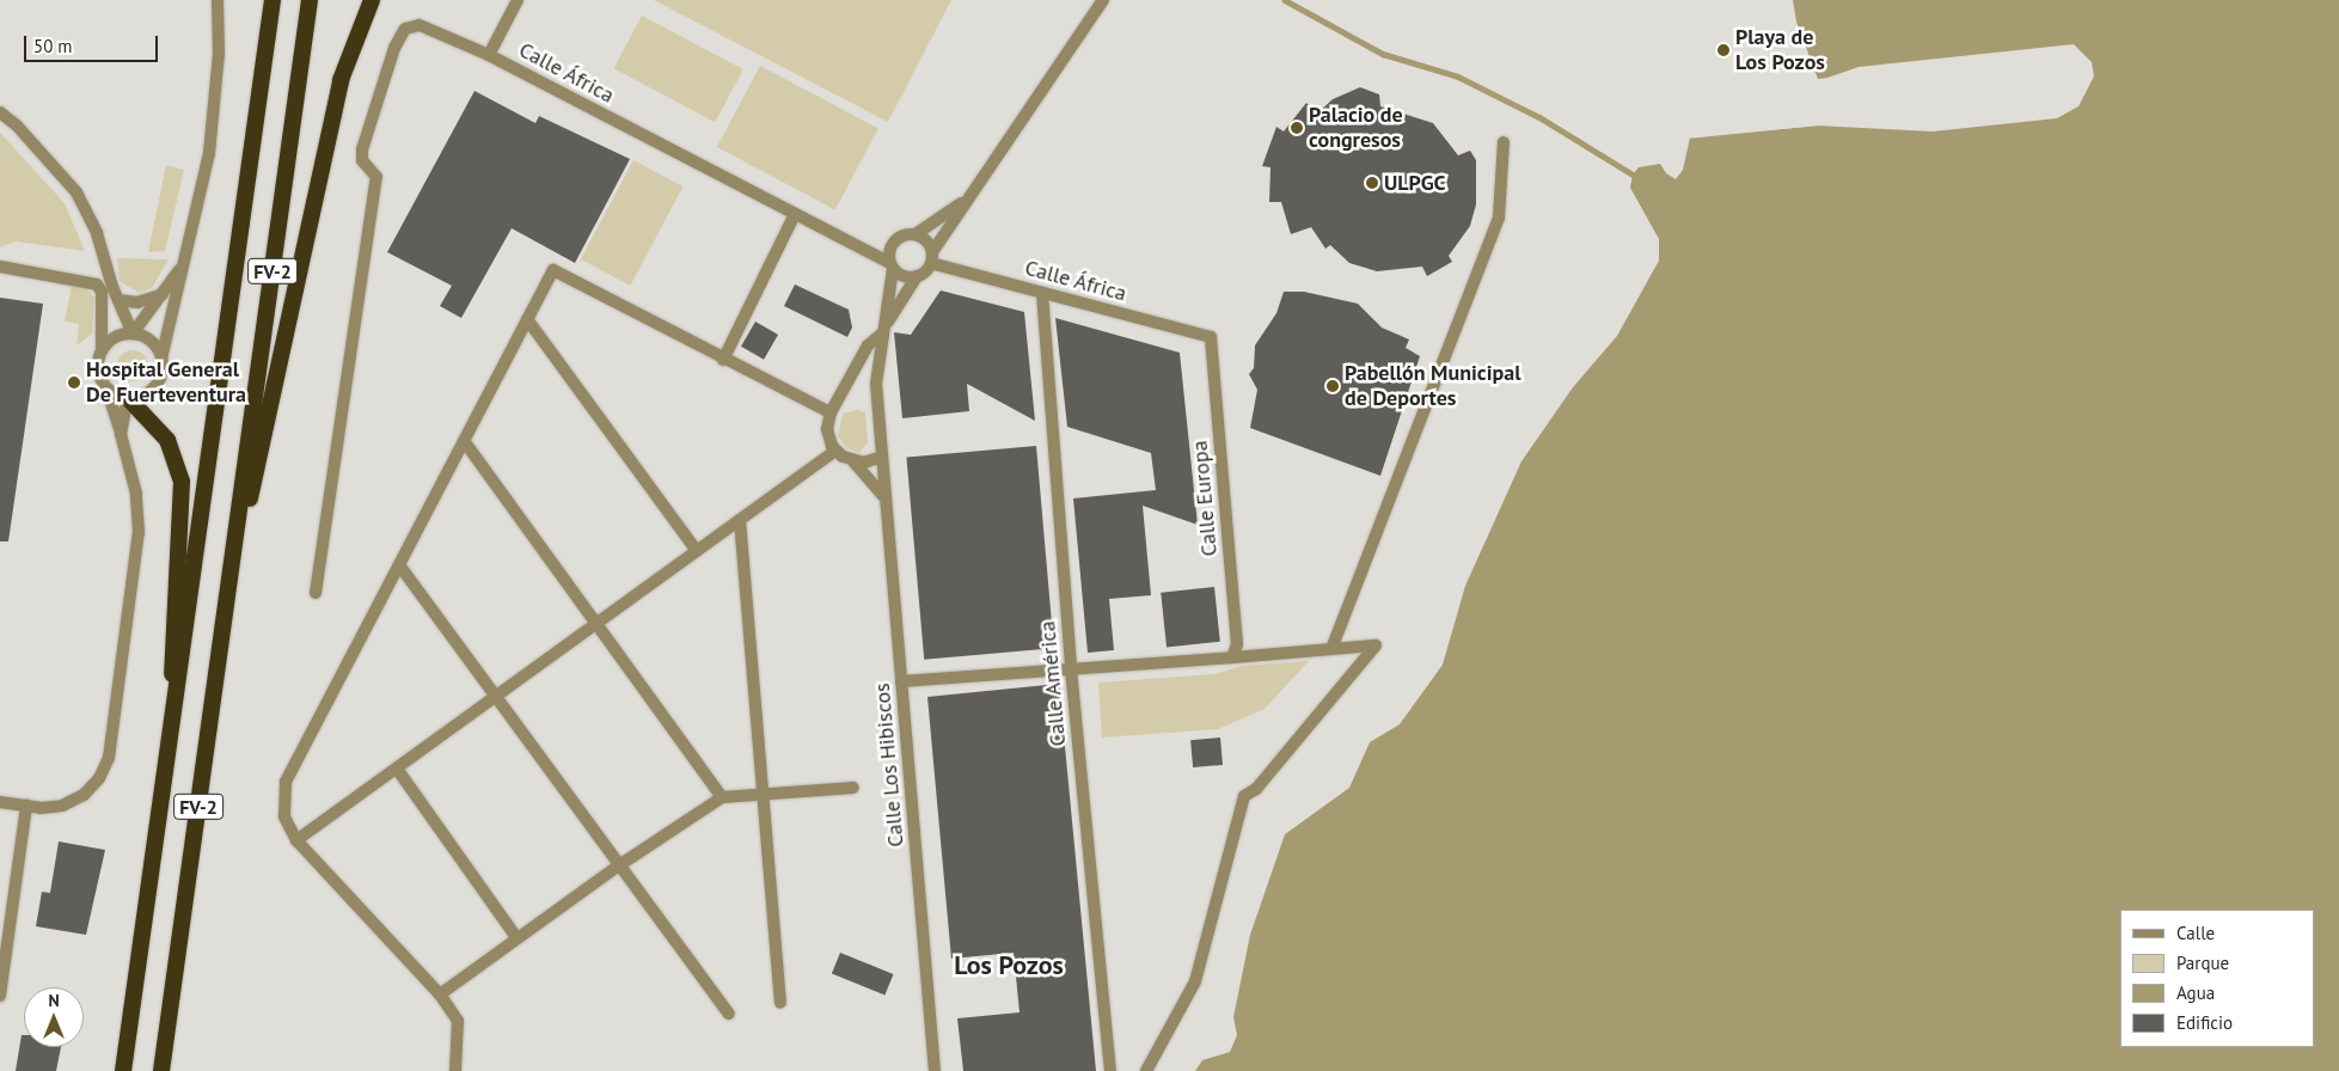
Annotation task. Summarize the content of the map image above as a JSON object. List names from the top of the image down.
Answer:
{
  "streets": {
    "highway": ["FV-2"],
    "street": [
      "Calle África",
      "Calle Europa",
      "Calle América",
      "Calle Los Hibiscos"
    ]
  },
  "crossings": [
    ["Calle África", "Calle Europa"],
    ["Calle África", "Calle América"],
    ["Calle África", "Calle Los Hibiscos"]
  ],
  "districts": ["Los Pozos"],
  "places": [
    "Playa de Los Pozos",
    "Palacio de congresos",
    "ULPGC",
    "Hospital General De Fuerteventura",
    "Pabellón Municipal de Deportes"
  ],
  "legend": [
    "Calle",
    "Parque",
    "Agua",
    "Edificio"
  ],
  "scale_bar": "50 m",
  "north": "top"
}
